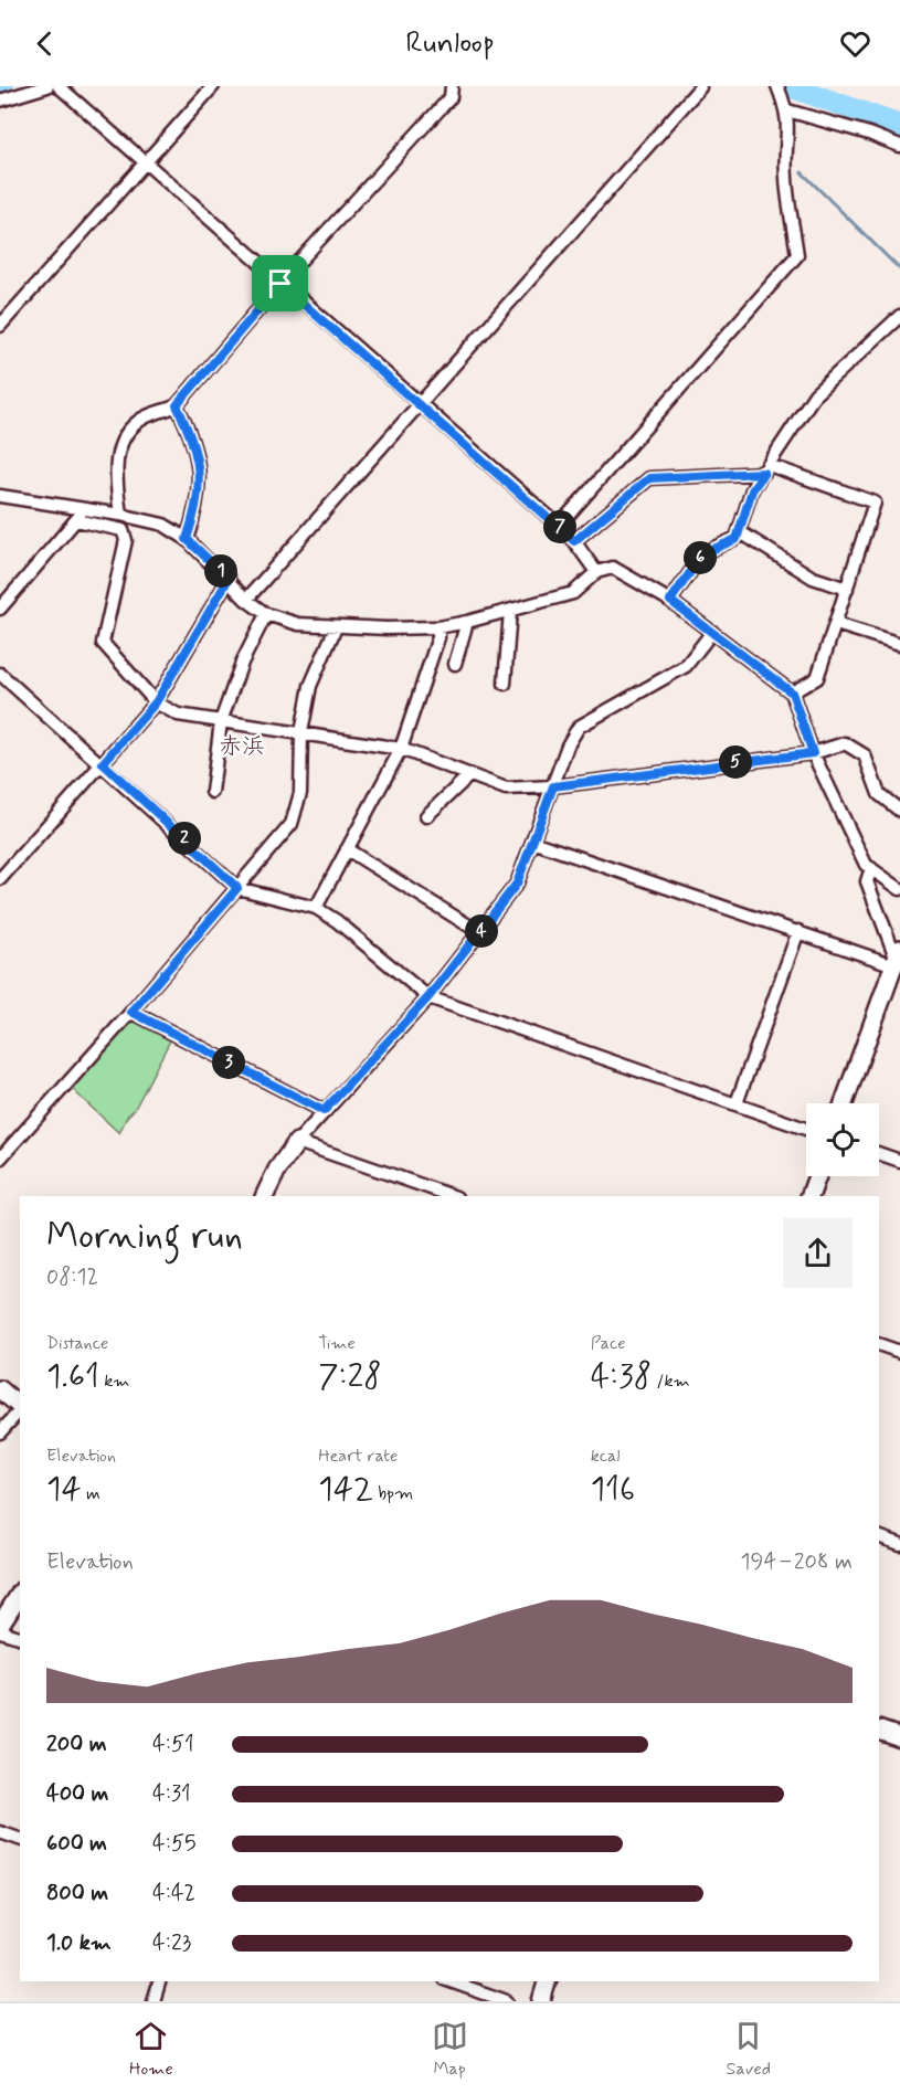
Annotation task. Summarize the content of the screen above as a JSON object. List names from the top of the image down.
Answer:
{
  "districts": ["赤浜"],
  "page": {
    "header": "Runloop",
    "pins": [
      "7",
      "6",
      "1",
      "5",
      "2",
      "4",
      "3"
    ],
    "heading": ["Morning run", "08:12"],
    "stats": [
      ["Distance", "1.61 km"],
      ["Time", "7:28"],
      ["Pace", "4:38 /km"],
      ["Elevation", "14 m"],
      ["Heart rate", "142 bpm"],
      ["kcal", "116"]
    ],
    "chart": ["Elevation", "194–208 m"],
    "list": [
      {
        "name": "200 m",
        "note": "4:51"
      },
      {
        "name": "400 m",
        "note": "4:31"
      },
      {
        "name": "600 m",
        "note": "4:55"
      },
      {
        "name": "800 m",
        "note": "4:42"
      },
      {
        "name": "1.0 km",
        "note": "4:23"
      }
    ],
    "tabs": ["Home", "Map", "Saved"]
  }
}
